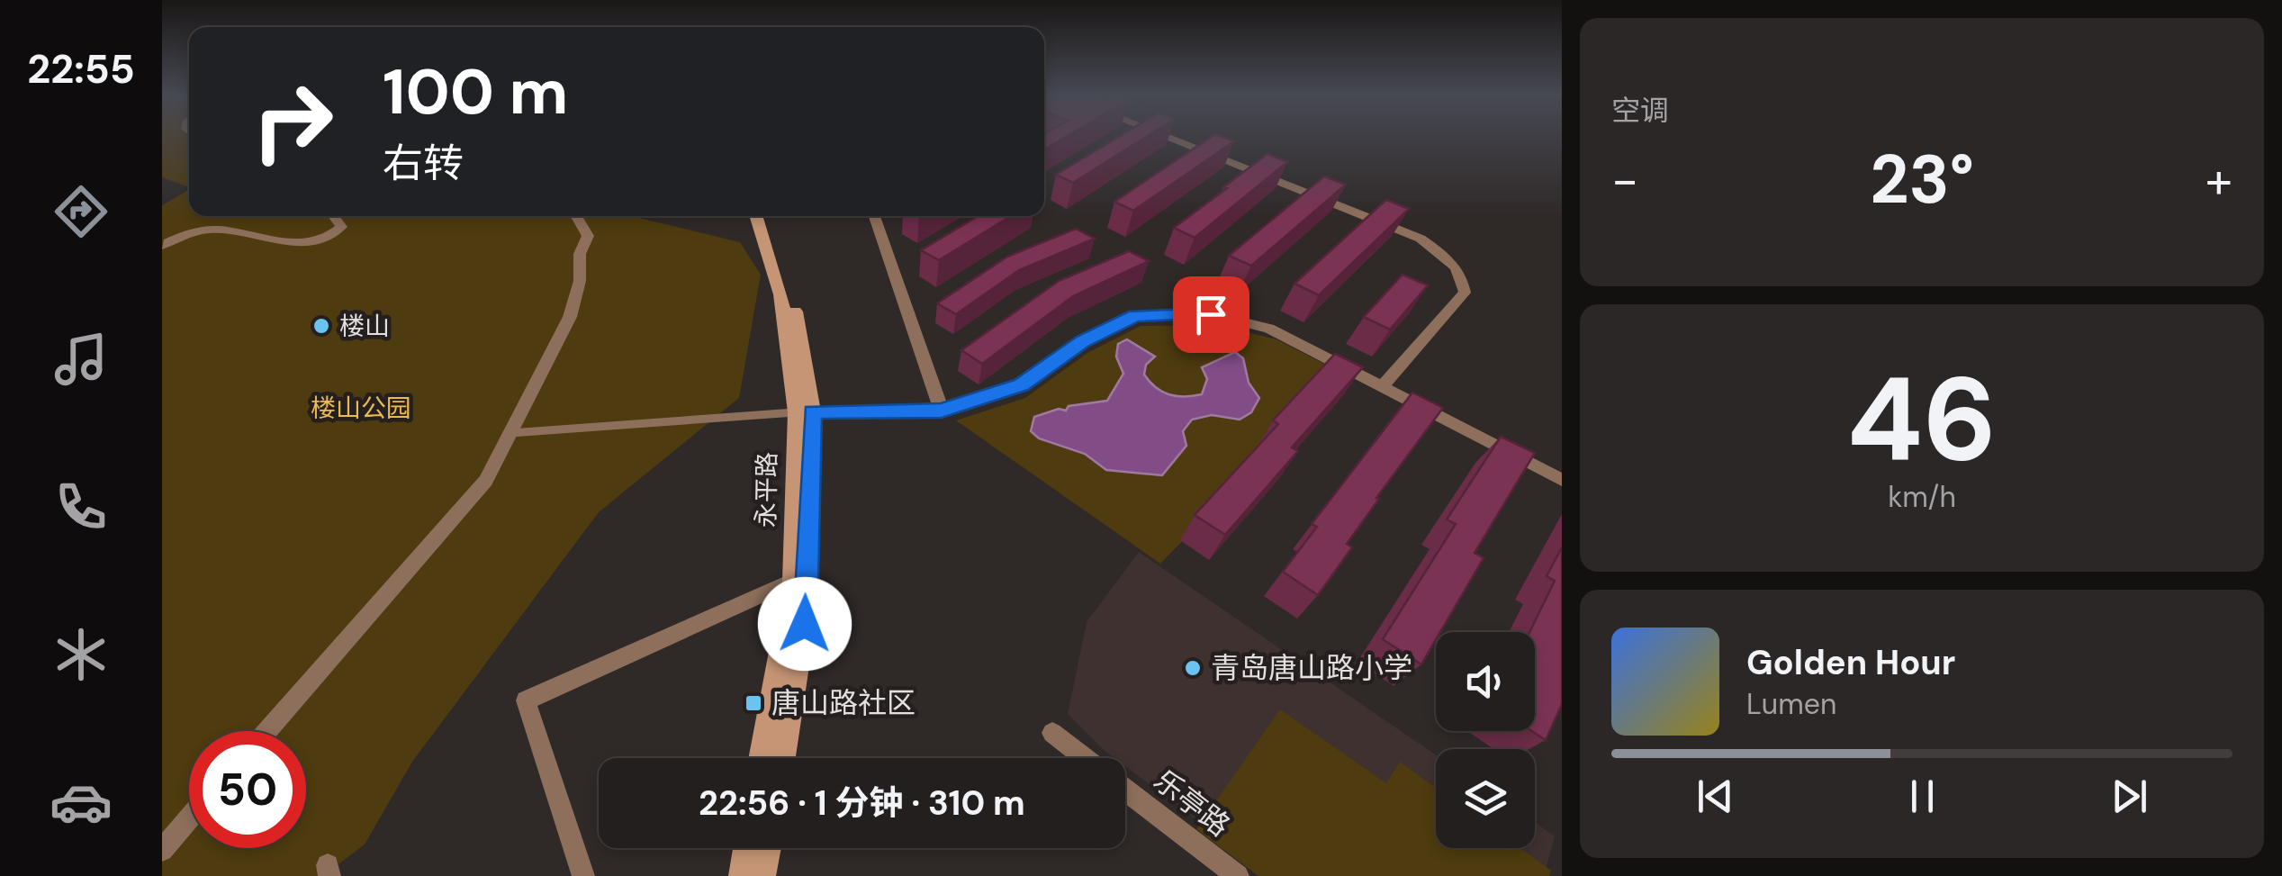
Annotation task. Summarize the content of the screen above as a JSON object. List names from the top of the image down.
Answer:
{
  "streets": {
    "main road": ["永平路"],
    "street": ["乐亭路"]
  },
  "parks": ["楼山公园"],
  "places": {
    "other": ["楼山", "青岛唐山路小学"],
    "transit": ["唐山路社区"]
  },
  "page": {
    "tabs": "22:55",
    "tile": [
      "空调",
      ["46", "km/h"]
    ],
    "turn": ["100 m", "右转"],
    "heat": ["−", "23°", "+"],
    "song": ["Golden Hour", "Lumen"],
    "limit": "50",
    "trip": "22:56 · 1 分钟 · 310 m"
  }
}
